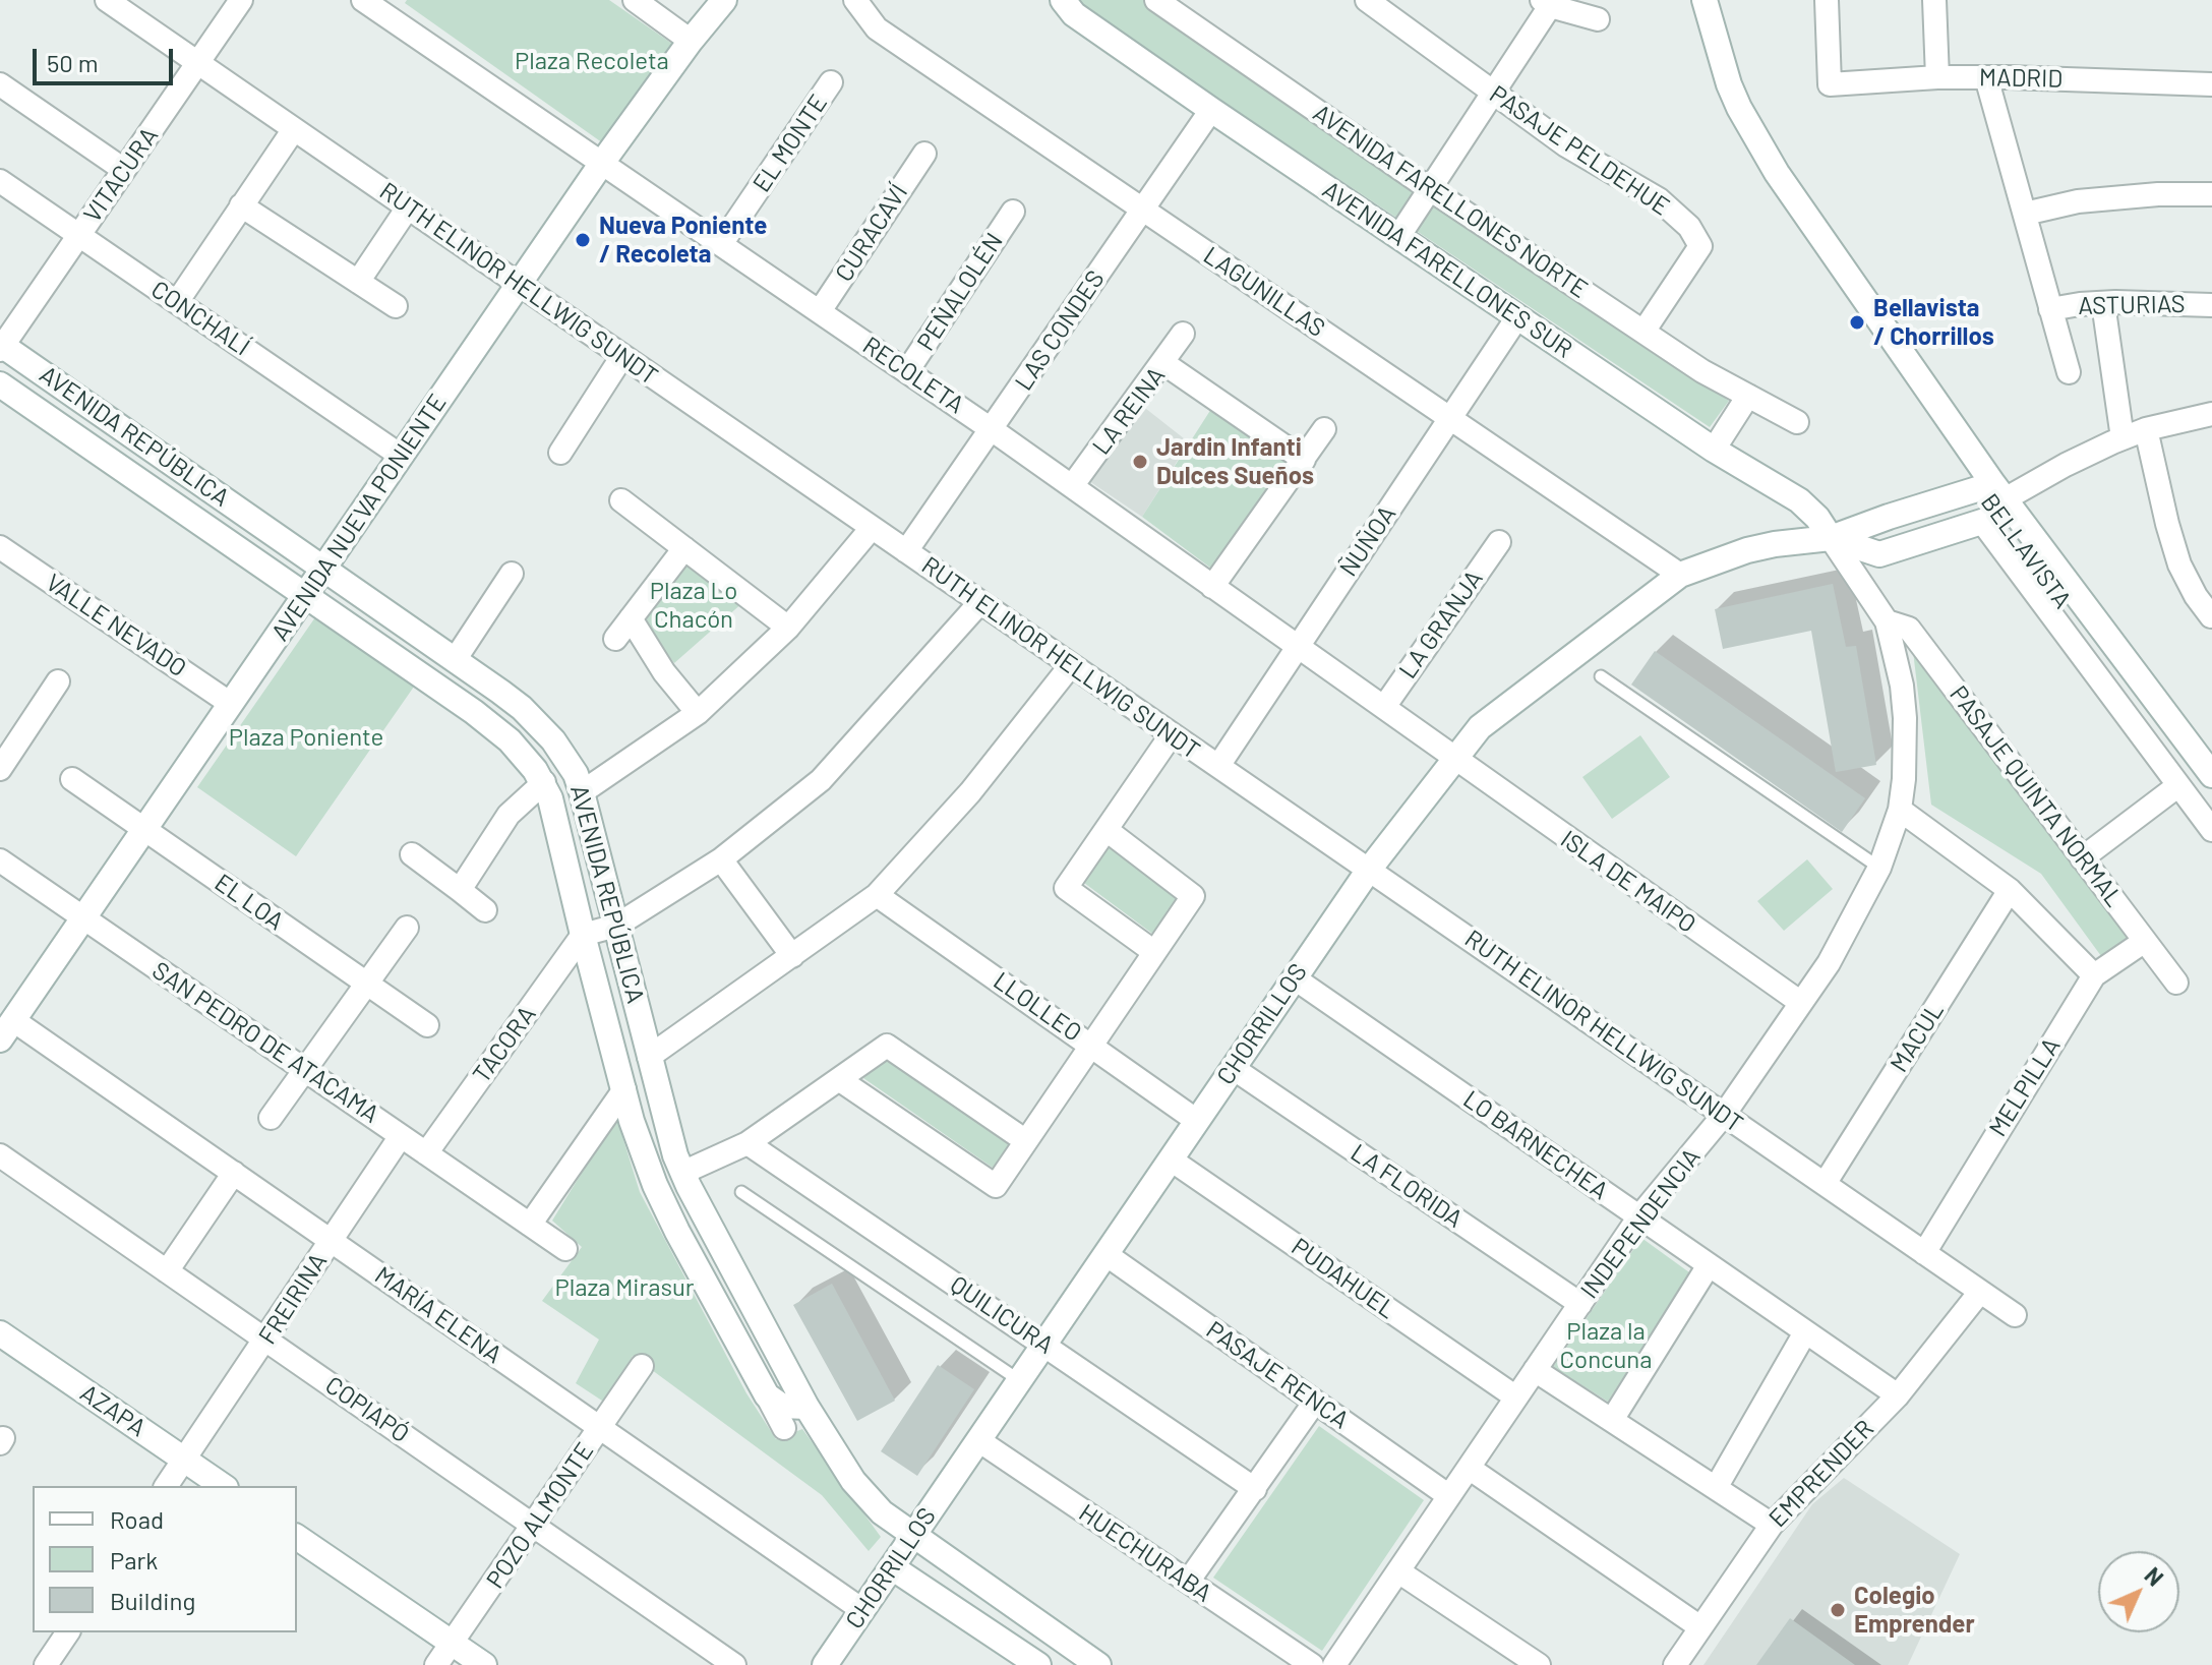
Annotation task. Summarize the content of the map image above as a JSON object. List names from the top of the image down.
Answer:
{
  "streets": {
    "street": [
      "MADRID",
      "EL MONTE",
      "PASAJE PELDEHUE",
      "VITACURA",
      "AVENIDA FARELLONES NORTE",
      "CURACAVÍ",
      "AVENIDA FARELLONES SUR",
      "RUTH ELINOR HELLWIG SUNDT",
      "PEÑALOLÉN",
      "LAGUNILLAS",
      "ASTURIAS",
      "CONCHALÍ",
      "LAS CONDES",
      "RECOLETA",
      "LA REINA",
      "AVENIDA REPÚBLICA",
      "AVENIDA NUEVA PONIENTE",
      "ÑUÑOA",
      "BELLAVISTA",
      "LA GRANJA",
      "VALLE NEVADO",
      "PASAJE QUINTA NORMAL",
      "ISLA DE MAIPO",
      "EL LOA",
      "LLOLLEO",
      "CHORRILLOS",
      "MACUL",
      "SAN PEDRO DE ATACAMA",
      "TACORA",
      "MELPILLA",
      "LO BARNECHEA",
      "LA FLORIDA",
      "INDEPENDENCIA",
      "PUDAHUEL",
      "FREIRINA",
      "MARÍA ELENA",
      "QUILICURA",
      "PASAJE RENCA",
      "COPIAPÓ",
      "AZAPA",
      "EMPRENDER",
      "POZO ALMONTE",
      "HUECHURABA"
    ]
  },
  "crossings": [
    ["EL MONTE", "RECOLETA"],
    ["PASAJE PELDEHUE", "AVENIDA FARELLONES NORTE"],
    ["VITACURA", "RUTH ELINOR HELLWIG SUNDT"],
    ["VITACURA", "CONCHALÍ"],
    ["VITACURA", "AVENIDA REPÚBLICA"],
    ["CURACAVÍ", "RECOLETA"],
    ["AVENIDA FARELLONES SUR", "LAS CONDES"],
    ["AVENIDA FARELLONES SUR", "ÑUÑOA"],
    ["AVENIDA FARELLONES SUR", "CHORRILLOS"],
    ["AVENIDA FARELLONES SUR", "INDEPENDENCIA"],
    ["RUTH ELINOR HELLWIG SUNDT", "LAS CONDES"],
    ["RUTH ELINOR HELLWIG SUNDT", "AVENIDA NUEVA PONIENTE"],
    ["RUTH ELINOR HELLWIG SUNDT", "ÑUÑOA"],
    ["RUTH ELINOR HELLWIG SUNDT", "CHORRILLOS"],
    ["RUTH ELINOR HELLWIG SUNDT", "MACUL"],
    ["RUTH ELINOR HELLWIG SUNDT", "MELPILLA"],
    ["RUTH ELINOR HELLWIG SUNDT", "INDEPENDENCIA"],
    ["RUTH ELINOR HELLWIG SUNDT", "EMPRENDER"],
    ["PEÑALOLÉN", "RECOLETA"],
    ["LAGUNILLAS", "LAS CONDES"],
    ["LAGUNILLAS", "ÑUÑOA"],
    ["LAGUNILLAS", "CHORRILLOS"],
    ["CONCHALÍ", "AVENIDA NUEVA PONIENTE"],
    ["LAS CONDES", "RECOLETA"],
    ["RECOLETA", "LA REINA"],
    ["RECOLETA", "AVENIDA NUEVA PONIENTE"],
    ["RECOLETA", "ÑUÑOA"],
    ["RECOLETA", "LA GRANJA"],
    ["RECOLETA", "ISLA DE MAIPO"],
    ["RECOLETA", "CHORRILLOS"],
    ["AVENIDA REPÚBLICA", "AVENIDA NUEVA PONIENTE"],
    ["AVENIDA REPÚBLICA", "CHORRILLOS"],
    ["AVENIDA REPÚBLICA", "TACORA"],
    ["AVENIDA NUEVA PONIENTE", "VALLE NEVADO"],
    ["AVENIDA NUEVA PONIENTE", "EL LOA"],
    ["AVENIDA NUEVA PONIENTE", "SAN PEDRO DE ATACAMA"],
    ["AVENIDA NUEVA PONIENTE", "MARÍA ELENA"],
    ["BELLAVISTA", "CHORRILLOS"],
    ["PASAJE QUINTA NORMAL", "MELPILLA"],
    ["PASAJE QUINTA NORMAL", "INDEPENDENCIA"],
    ["ISLA DE MAIPO", "CHORRILLOS"],
    ["ISLA DE MAIPO", "INDEPENDENCIA"],
    ["LLOLLEO", "CHORRILLOS"],
    ["CHORRILLOS", "LO BARNECHEA"],
    ["CHORRILLOS", "LA FLORIDA"],
    ["CHORRILLOS", "INDEPENDENCIA"],
    ["CHORRILLOS", "PUDAHUEL"],
    ["CHORRILLOS", "MARÍA ELENA"],
    ["CHORRILLOS", "QUILICURA"],
    ["CHORRILLOS", "PASAJE RENCA"],
    ["CHORRILLOS", "HUECHURABA"],
    ["SAN PEDRO DE ATACAMA", "TACORA"],
    ["SAN PEDRO DE ATACAMA", "FREIRINA"],
    ["LO BARNECHEA", "INDEPENDENCIA"],
    ["LO BARNECHEA", "EMPRENDER"],
    ["LA FLORIDA", "INDEPENDENCIA"],
    ["INDEPENDENCIA", "PUDAHUEL"],
    ["INDEPENDENCIA", "PASAJE RENCA"],
    ["FREIRINA", "MARÍA ELENA"],
    ["FREIRINA", "COPIAPÓ"],
    ["FREIRINA", "AZAPA"],
    ["MARÍA ELENA", "POZO ALMONTE"],
    ["COPIAPÓ", "POZO ALMONTE"]
  ],
  "parks": [
    "Plaza Recoleta",
    "Plaza Lo Chacón",
    "Plaza Poniente",
    "Plaza Mirasur",
    "Plaza la Concuna"
  ],
  "places": [
    "Nueva Poniente / Recoleta",
    "Bellavista / Chorrillos",
    "Jardin Infanti Dulces Sueños",
    "Colegio Emprender"
  ],
  "legend": ["Road", "Park", "Building"],
  "scale_bar": "50 m",
  "north": "top right"
}
